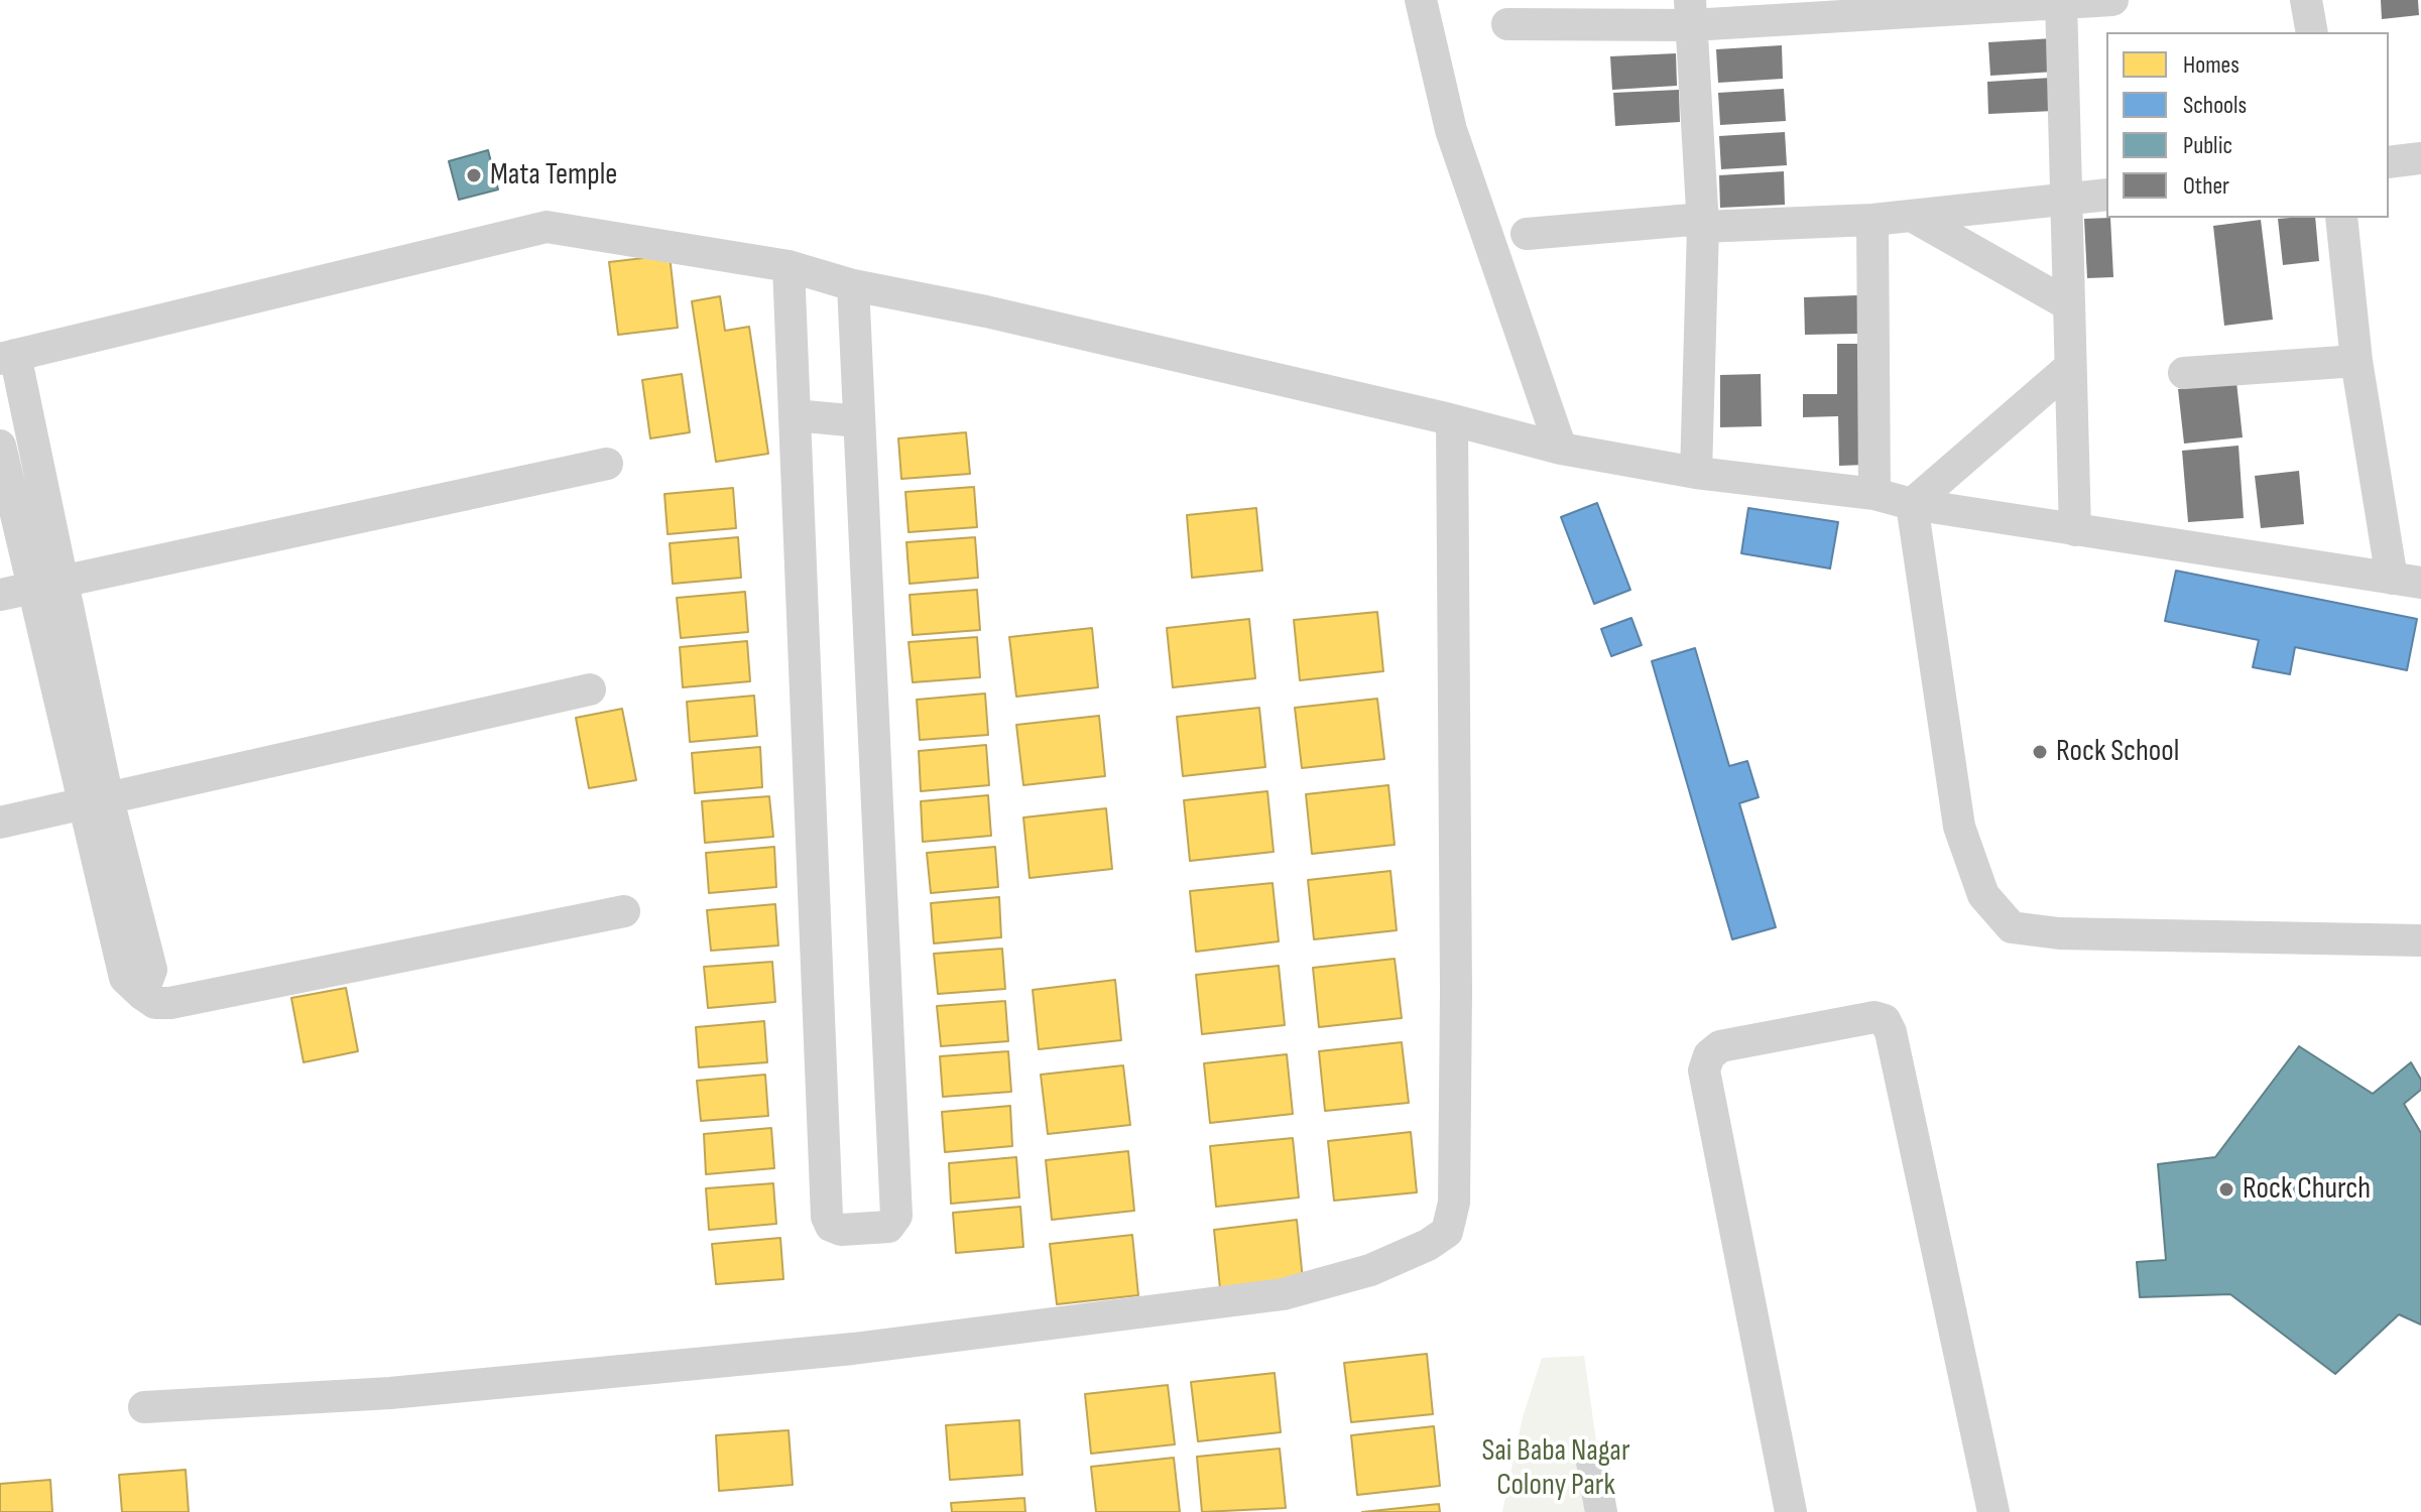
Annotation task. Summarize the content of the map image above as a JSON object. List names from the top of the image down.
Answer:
{
  "parks": ["Sai Baba Nagar Colony Park"],
  "places": ["Mata Temple", "Rock School", "Rock Church"],
  "legend": [
    "Homes",
    "Schools",
    "Public",
    "Other"
  ]
}
